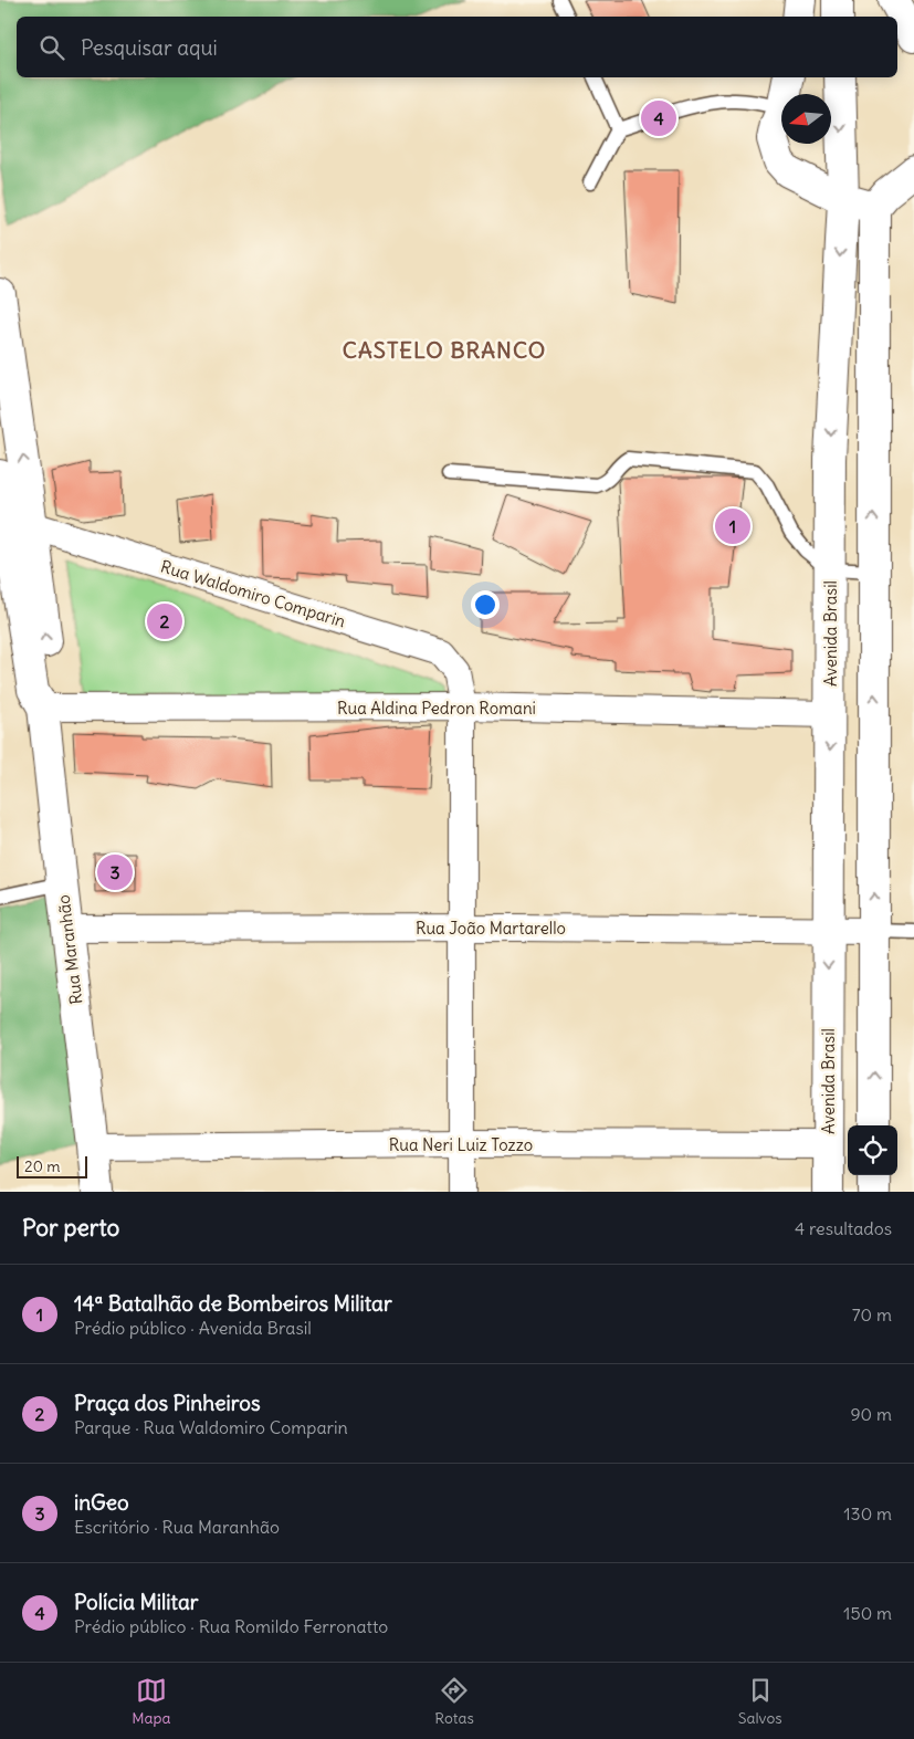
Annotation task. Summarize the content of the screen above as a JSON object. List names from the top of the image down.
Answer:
{
  "streets": {
    "main road": ["Avenida Brasil", "Rua Maranhão"],
    "street": [
      "Rua Waldomiro Comparin",
      "Rua Aldina Pedron Romani",
      "Rua João Martarello",
      "Rua Neri Luiz Tozzo"
    ]
  },
  "crossings": [
    ["Rua Waldomiro Comparin", "Rua Aldina Pedron Romani"],
    ["Rua Waldomiro Comparin", "Rua João Martarello"],
    ["Rua Waldomiro Comparin", "Rua Maranhão"],
    ["Rua Waldomiro Comparin", "Rua Neri Luiz Tozzo"],
    ["Avenida Brasil", "Rua Aldina Pedron Romani"],
    ["Avenida Brasil", "Rua João Martarello"],
    ["Avenida Brasil", "Rua Neri Luiz Tozzo"],
    ["Rua Aldina Pedron Romani", "Rua Maranhão"],
    ["Rua João Martarello", "Rua Maranhão"],
    ["Rua Maranhão", "Rua Neri Luiz Tozzo"]
  ],
  "districts": ["CASTELO BRANCO"],
  "scale_bar": "20 m",
  "north": "left",
  "page": {
    "search": "Pesquisar aqui",
    "pins": [
      "4",
      "1",
      "2",
      "3"
    ],
    "scale": "20 m",
    "heading": ["Por perto", "4 resultados"],
    "list": [
      {
        "mark": "1",
        "name": "14ª Batalhão de Bombeiros Militar",
        "note": "Prédio público · Avenida Brasil",
        "value": "70 m"
      },
      {
        "mark": "2",
        "name": "Praça dos Pinheiros",
        "note": "Parque · Rua Waldomiro Comparin",
        "value": "90 m"
      },
      {
        "mark": "3",
        "name": "inGeo",
        "note": "Escritório · Rua Maranhão",
        "value": "130 m"
      },
      {
        "mark": "4",
        "name": "Polícia Militar",
        "note": "Prédio público · Rua Romildo Ferronatto",
        "value": "150 m"
      }
    ],
    "nav": ["Mapa", "Rotas", "Salvos"]
  }
}
